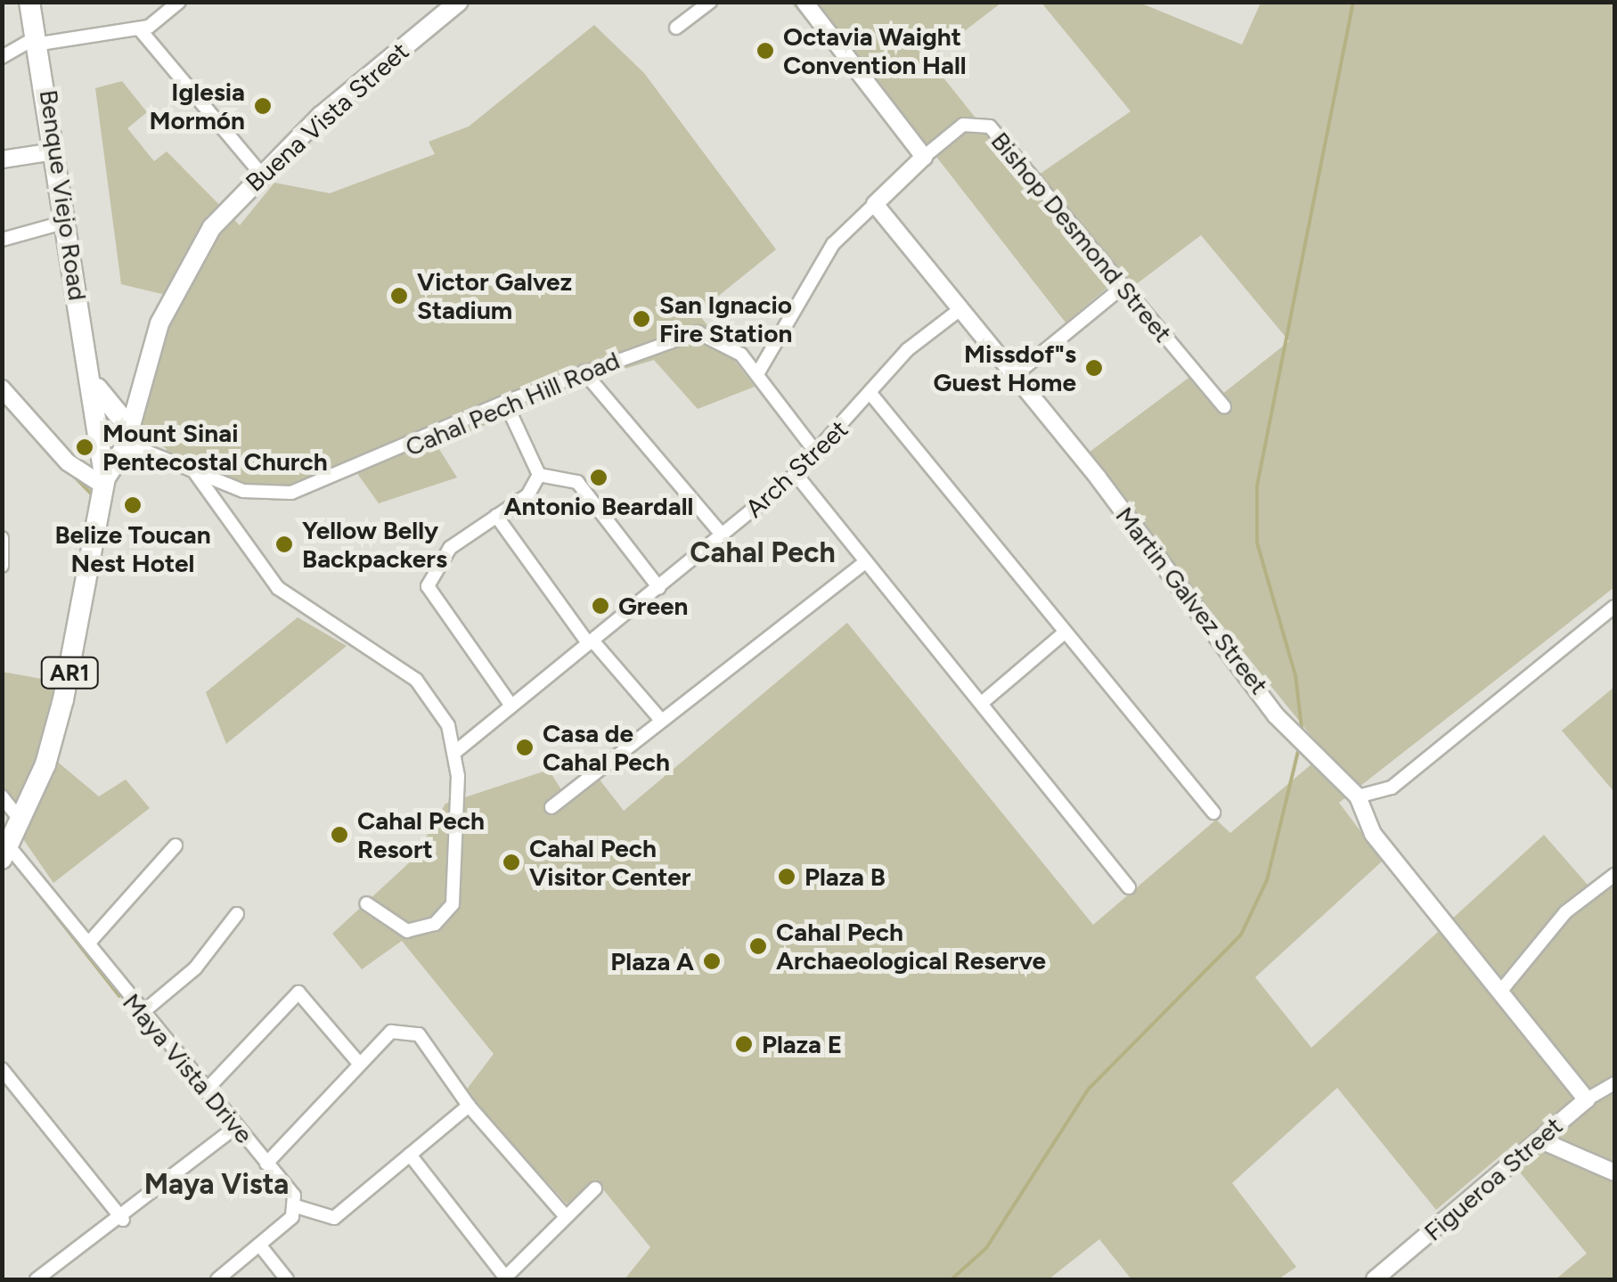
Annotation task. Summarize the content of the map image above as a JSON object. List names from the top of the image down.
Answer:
{
  "streets": {
    "highway": ["Benque Viejo Road", "AR1"],
    "main road": ["Buena Vista Street"],
    "street": [
      "Bishop Desmond Street",
      "Cahal Pech Hill Road",
      "Arch Street",
      "Martin Galvez Street",
      "Maya Vista Drive",
      "Figueroa Street"
    ]
  },
  "crossings": [
    ["Buena Vista Street", "Benque Viejo Road"],
    ["Buena Vista Street", "Cahal Pech Hill Road"],
    ["Buena Vista Street", "AR1"],
    ["Benque Viejo Road", "Cahal Pech Hill Road"],
    ["Benque Viejo Road", "AR1"],
    ["Cahal Pech Hill Road", "Arch Street"],
    ["Cahal Pech Hill Road", "AR1"],
    ["Arch Street", "Martin Galvez Street"],
    ["Martin Galvez Street", "Figueroa Street"],
    ["AR1", "Maya Vista Drive"]
  ],
  "districts": ["Cahal Pech", "Maya Vista"],
  "places": [
    "Octavia Waight Convention Hall",
    "Iglesia Mormón",
    "Victor Galvez Stadium",
    "San Ignacio Fire Station",
    "Missdof\"s Guest Home",
    "Mount Sinai Pentecostal Church",
    "Antonio Beardall",
    "Belize Toucan Nest Hotel",
    "Yellow Belly Backpackers",
    "Green",
    "Casa de Cahal Pech",
    "Cahal Pech Resort",
    "Cahal Pech Visitor Center",
    "Plaza B",
    "Cahal Pech Archaeological Reserve",
    "Plaza A",
    "Plaza E"
  ]
}
